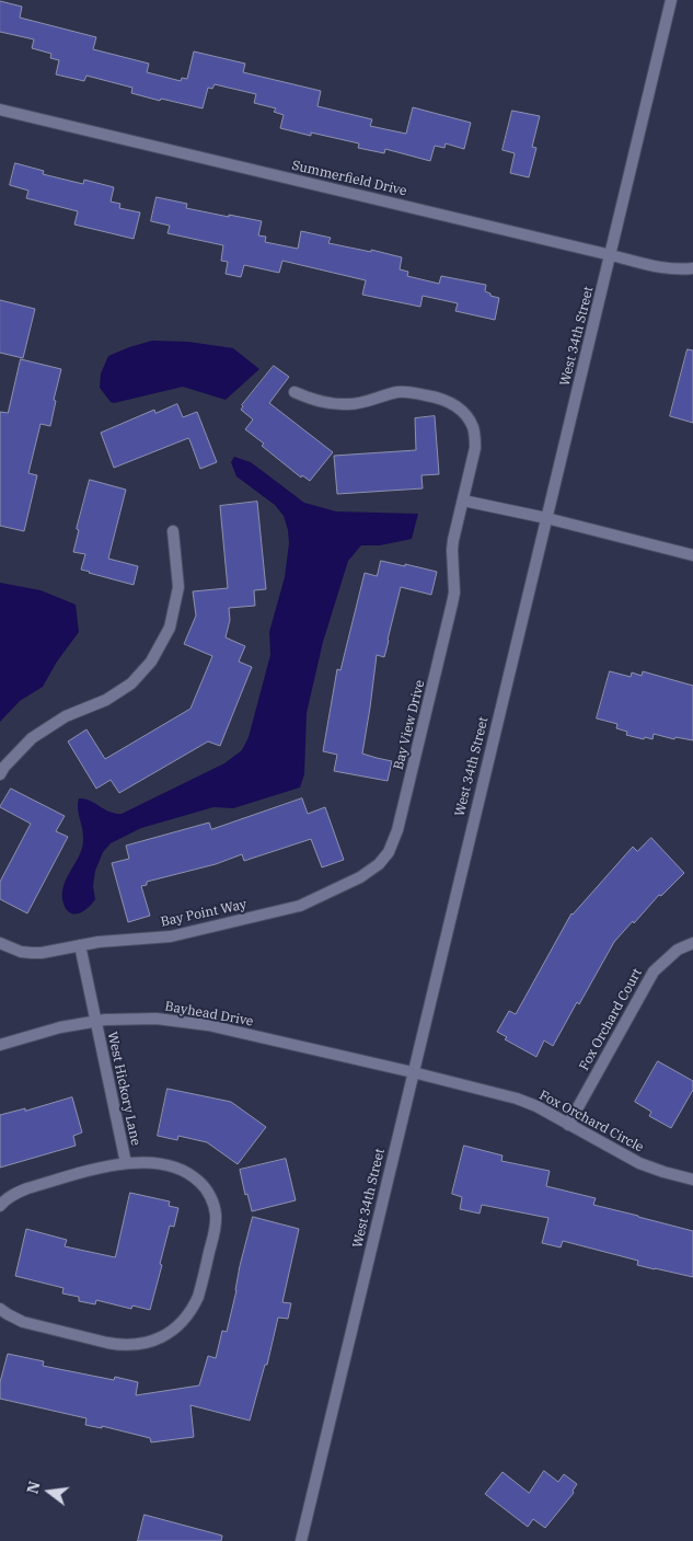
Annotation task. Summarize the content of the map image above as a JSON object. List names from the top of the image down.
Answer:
{
  "streets": {
    "street": [
      "Summerfield Drive",
      "West 34th Street",
      "Bay View Drive",
      "Bay Point Way",
      "Bayhead Drive",
      "Fox Orchard Court",
      "West Hickory Lane",
      "Fox Orchard Circle"
    ]
  },
  "crossings": [
    ["Summerfield Drive", "West 34th Street"],
    ["West 34th Street", "Bayhead Drive"],
    ["West 34th Street", "Fox Orchard Circle"],
    ["Bay View Drive", "Bay Point Way"],
    ["Bay Point Way", "West Hickory Lane"],
    ["Bayhead Drive", "West Hickory Lane"],
    ["Bayhead Drive", "Fox Orchard Circle"],
    ["Fox Orchard Court", "Fox Orchard Circle"]
  ],
  "north": "left"
}
